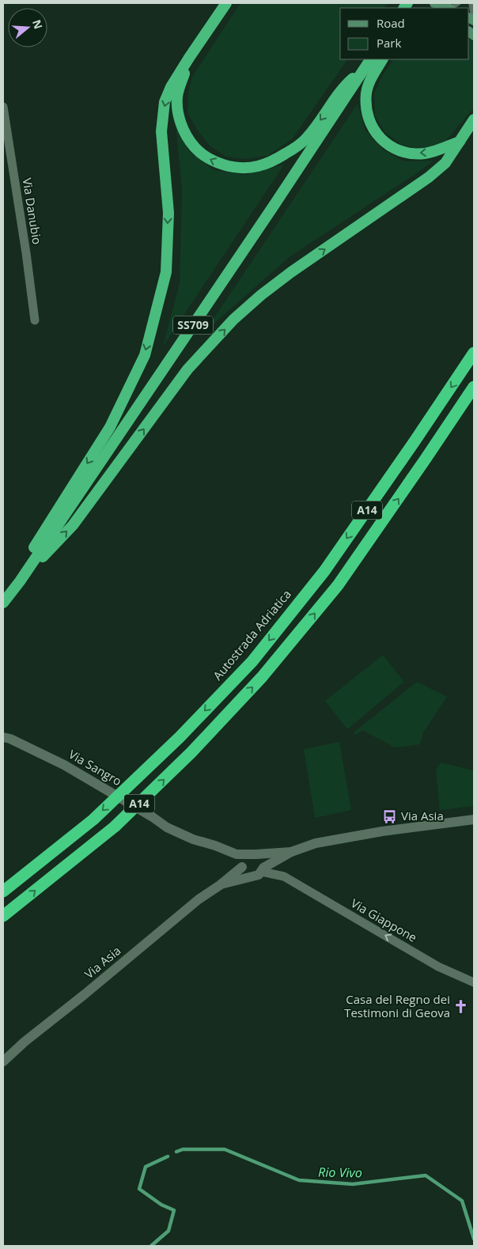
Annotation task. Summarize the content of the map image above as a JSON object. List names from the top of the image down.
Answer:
{
  "streets": {
    "highway": ["SS709", "A14", "Autostrada Adriatica"],
    "street": [
      "Via Danubio",
      "Via Sangro",
      "Via Giappone",
      "Via Asia"
    ]
  },
  "crossings": [
    ["Via Sangro", "Via Asia"],
    ["Via Giappone", "Via Asia"]
  ],
  "one_way": ["Via Giappone"],
  "water": ["Rio Vivo"],
  "places": {
    "bus stop": ["Via Asia"],
    "church": ["Casa del Regno dei Testimoni di Geova"]
  },
  "legend": ["Road", "Park"],
  "north": "right"
}
